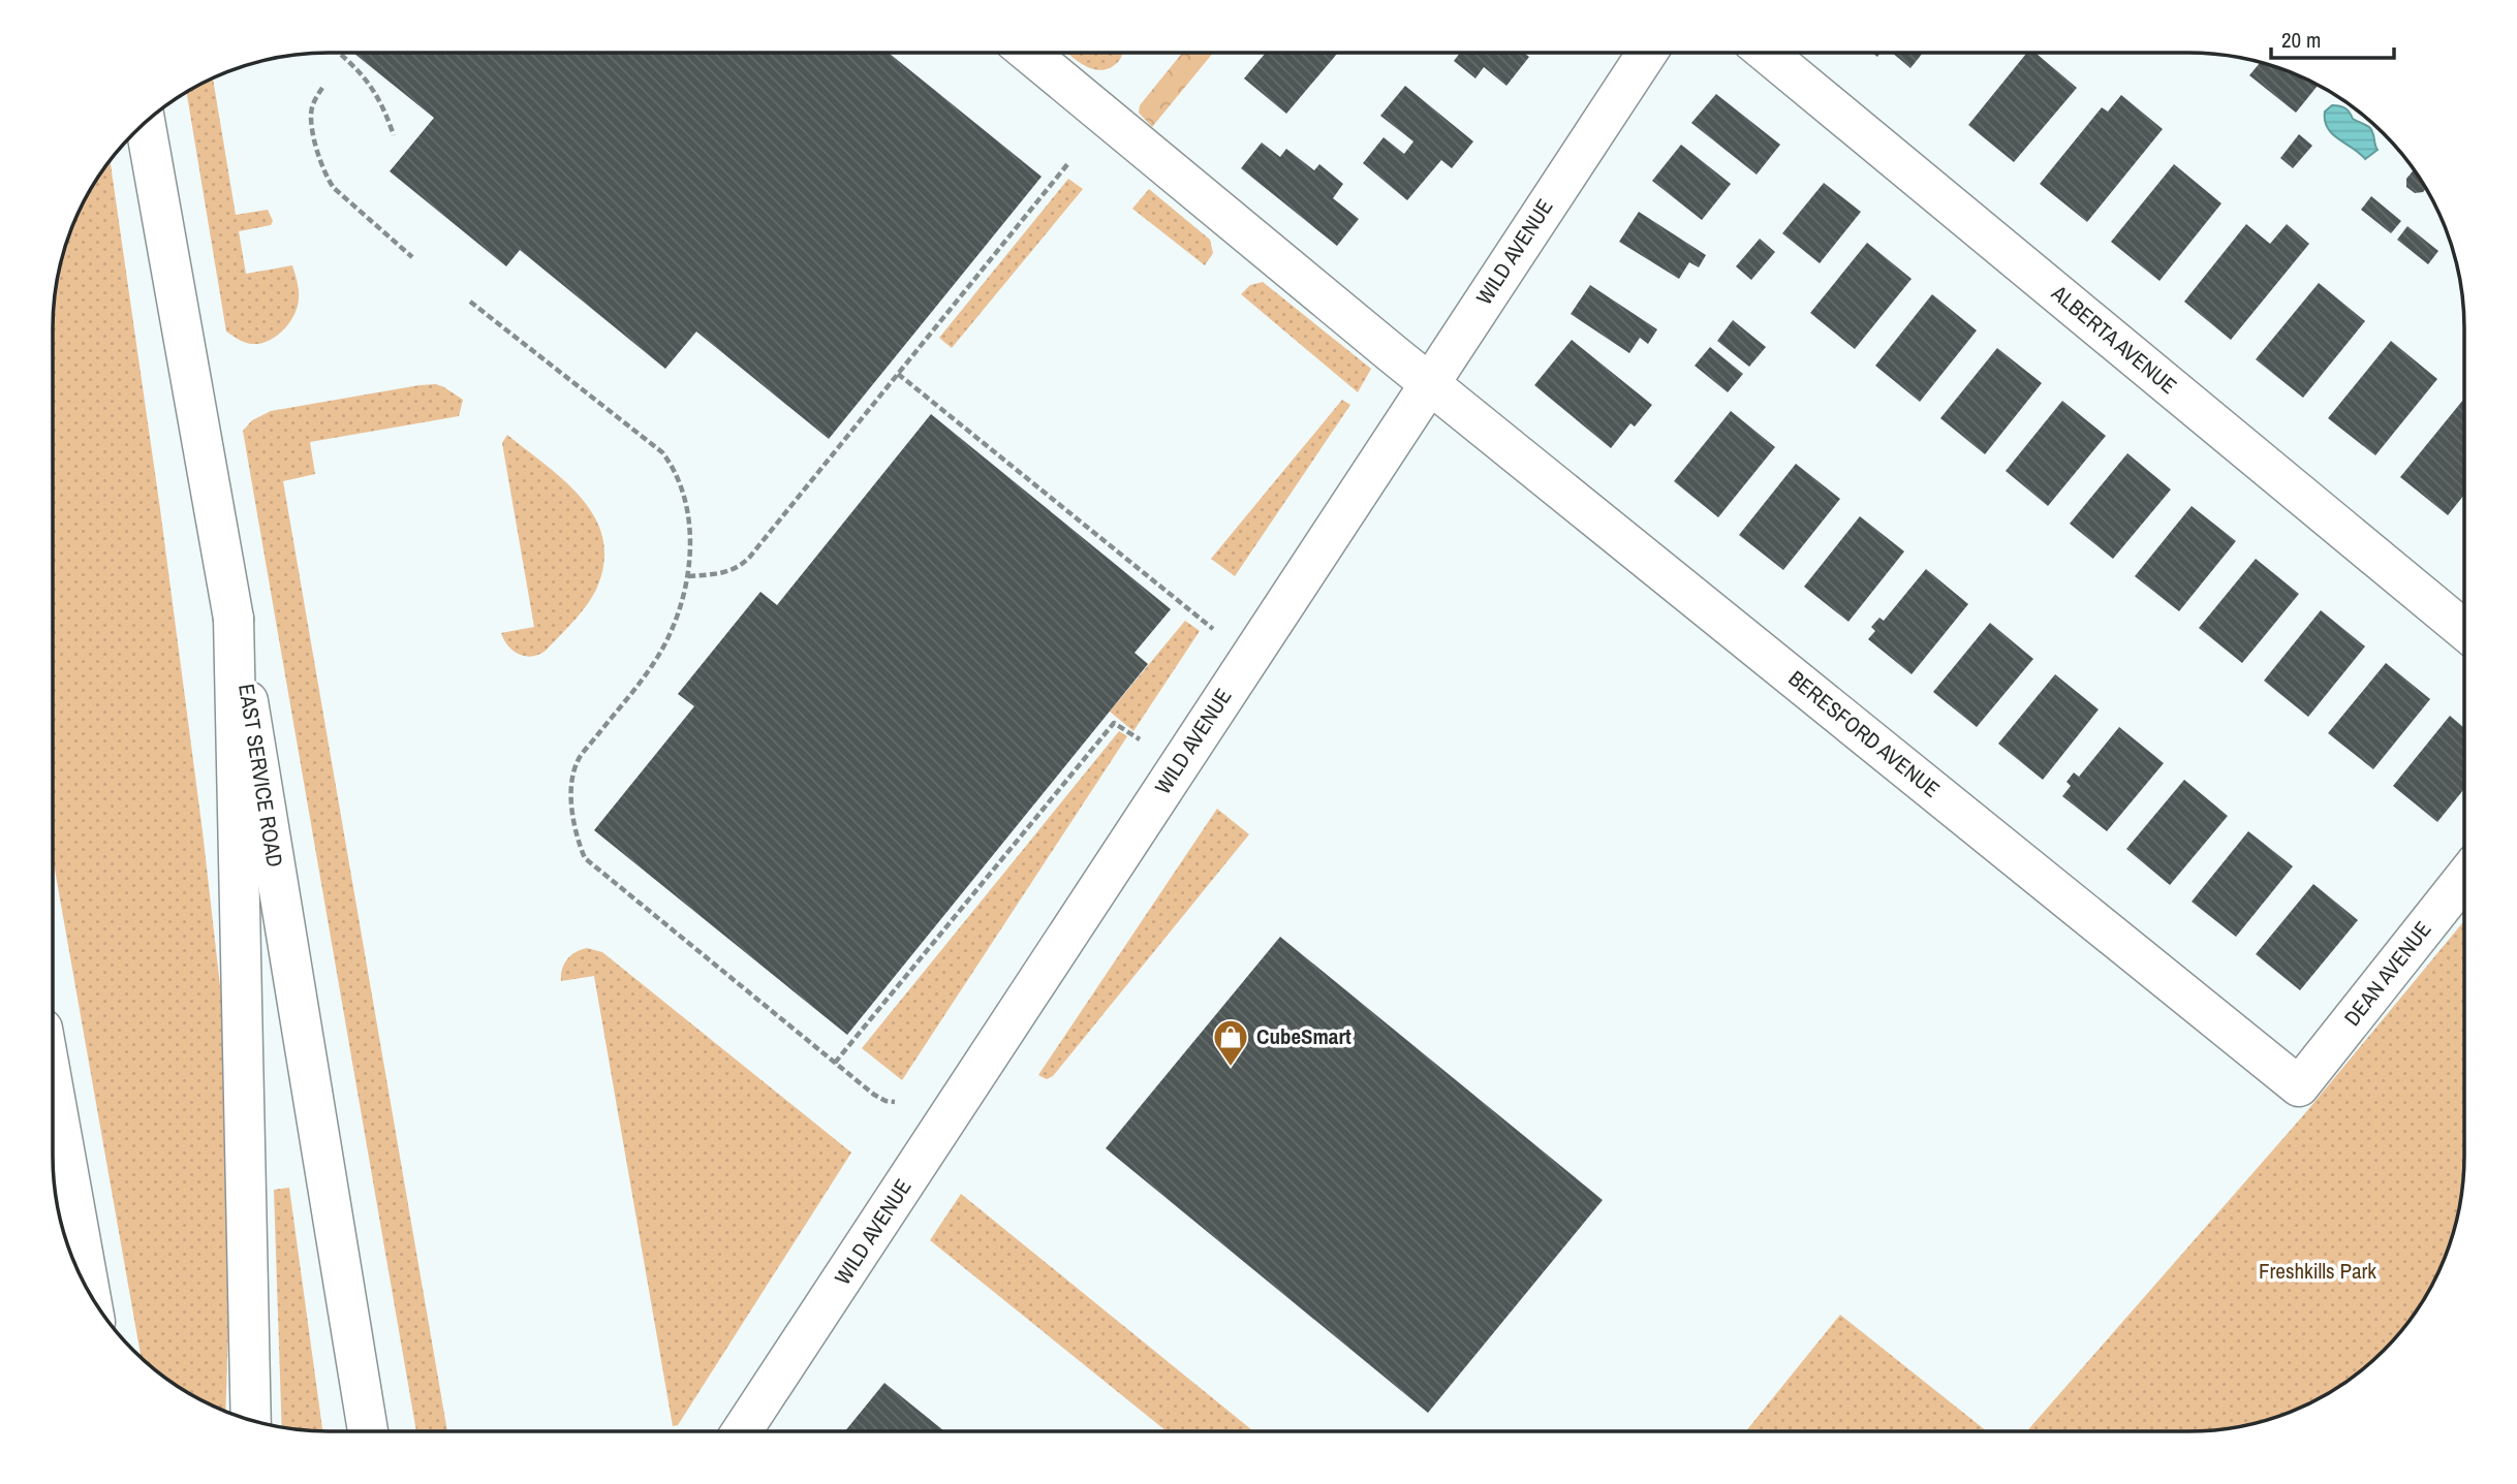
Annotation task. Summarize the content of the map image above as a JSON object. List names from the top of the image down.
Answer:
{
  "streets": {
    "main road": [
      "WILD AVENUE",
      "ALBERTA AVENUE",
      "BERESFORD AVENUE",
      "EAST SERVICE ROAD",
      "DEAN AVENUE"
    ]
  },
  "crossings": [
    ["WILD AVENUE", "BERESFORD AVENUE"],
    ["BERESFORD AVENUE", "DEAN AVENUE"]
  ],
  "parks": ["Freshkills Park"],
  "places": {
    "shop": ["CubeSmart"]
  },
  "scale_bar": "20 m"
}
